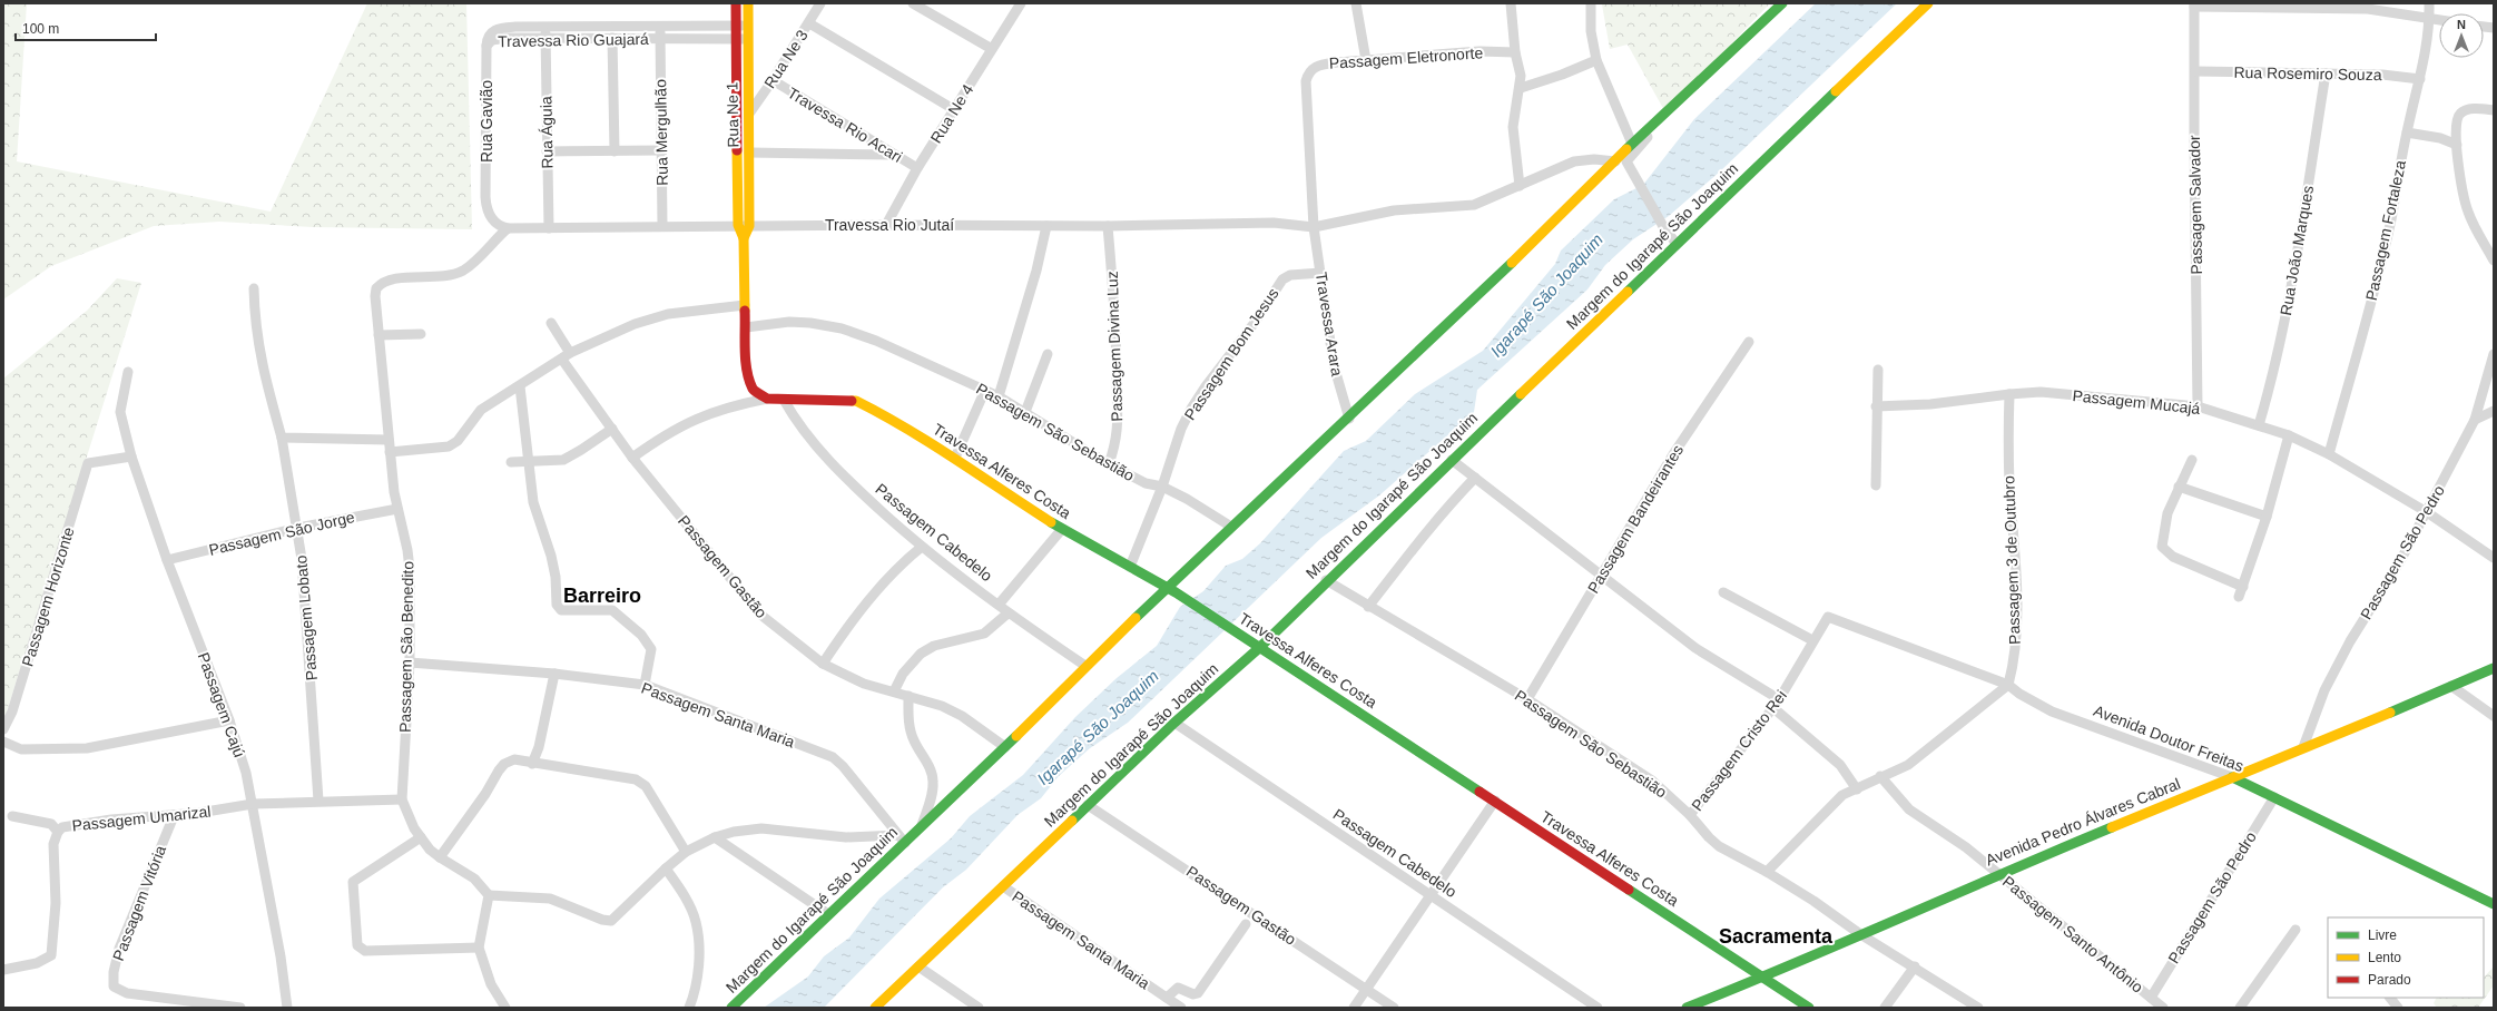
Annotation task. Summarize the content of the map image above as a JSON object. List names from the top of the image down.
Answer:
{
  "streets": {
    "street": [
      "Travessa Rio Guajará",
      "Passagem Eletronorte",
      "Rua Ne 3",
      "Rua Rosemiro Souza",
      "Rua Ne 4",
      "Rua Ne 1",
      "Rua Gavião",
      "Travessa Rio Acari",
      "Rua Águia",
      "Rua Mergulhão",
      "Passagem Salvador",
      "Travessa Rio Jutaí",
      "Passagem Fortaleza",
      "Margem do Igarapé São Joaquim",
      "Rua João Marques",
      "Travessa Arara",
      "Passagem Divina Luz",
      "Passagem Bom Jesus",
      "Passagem Mucajá",
      "Passagem São Sebastião",
      "Travessa Alferes Costa",
      "Passagem Bandeirantes",
      "Passagem Cabedelo",
      "Passagem São Jorge",
      "Passagem São Pedro",
      "Passagem 3 de Outubro",
      "Passagem Gastão",
      "Passagem Horizonte",
      "Passagem Lobato",
      "Passagem São Benedito",
      "Passagem Cajú",
      "Passagem Santa Maria",
      "Avenida Doutor Freitas",
      "Passagem Cristo Rei",
      "Passagem Umarizal",
      "Avenida Pedro Álvares Cabral",
      "Passagem Vitória",
      "Passagem Santo Antônio"
    ]
  },
  "crossings": [
    ["Travessa Rio Guajará", "Rua Ne 1"],
    ["Travessa Rio Guajará", "Rua Gavião"],
    ["Travessa Rio Guajará", "Rua Águia"],
    ["Travessa Rio Guajará", "Rua Mergulhão"],
    ["Passagem Eletronorte", "Travessa Arara"],
    ["Rua Ne 3", "Rua Ne 1"],
    ["Rua Ne 3", "Travessa Rio Acari"],
    ["Rua Rosemiro Souza", "Passagem Salvador"],
    ["Rua Rosemiro Souza", "Passagem Fortaleza"],
    ["Rua Rosemiro Souza", "Rua João Marques"],
    ["Rua Ne 4", "Travessa Rio Acari"],
    ["Rua Ne 4", "Travessa Rio Jutaí"],
    ["Rua Ne 1", "Travessa Rio Jutaí"],
    ["Rua Gavião", "Travessa Rio Jutaí"],
    ["Rua Gavião", "Passagem São Benedito"],
    ["Rua Águia", "Travessa Rio Jutaí"],
    ["Rua Mergulhão", "Travessa Rio Jutaí"],
    ["Passagem Salvador", "Passagem Mucajá"],
    ["Travessa Rio Jutaí", "Margem do Igarapé São Joaquim"],
    ["Travessa Rio Jutaí", "Travessa Arara"],
    ["Travessa Rio Jutaí", "Passagem Divina Luz"],
    ["Travessa Rio Jutaí", "Passagem São Benedito"],
    ["Passagem Fortaleza", "Passagem Mucajá"],
    ["Margem do Igarapé São Joaquim", "Travessa Arara"],
    ["Margem do Igarapé São Joaquim", "Passagem São Sebastião"],
    ["Margem do Igarapé São Joaquim", "Travessa Alferes Costa"],
    ["Margem do Igarapé São Joaquim", "Passagem Cabedelo"],
    ["Margem do Igarapé São Joaquim", "Passagem Gastão"],
    ["Margem do Igarapé São Joaquim", "Passagem Santa Maria"],
    ["Rua João Marques", "Passagem Mucajá"],
    ["Travessa Arara", "Passagem Bom Jesus"],
    ["Passagem Divina Luz", "Passagem São Sebastião"],
    ["Passagem Bom Jesus", "Passagem São Sebastião"],
    ["Passagem Bom Jesus", "Travessa Alferes Costa"],
    ["Passagem Mucajá", "Passagem São Pedro"],
    ["Passagem Mucajá", "Passagem 3 de Outubro"],
    ["Passagem São Sebastião", "Passagem Bandeirantes"],
    ["Passagem São Sebastião", "Passagem Cristo Rei"],
    ["Passagem São Sebastião", "Avenida Pedro Álvares Cabral"],
    ["Travessa Alferes Costa", "Passagem Cabedelo"],
    ["Travessa Alferes Costa", "Avenida Pedro Álvares Cabral"],
    ["Passagem São Jorge", "Passagem Lobato"],
    ["Passagem São Jorge", "Passagem São Benedito"],
    ["Passagem São Jorge", "Passagem Cajú"],
    ["Passagem São Pedro", "Avenida Doutor Freitas"],
    ["Passagem São Pedro", "Avenida Pedro Álvares Cabral"],
    ["Passagem São Pedro", "Passagem Santo Antônio"],
    ["Passagem 3 de Outubro", "Avenida Doutor Freitas"],
    ["Passagem Horizonte", "Passagem Cajú"],
    ["Passagem Lobato", "Passagem Umarizal"],
    ["Passagem São Benedito", "Passagem Santa Maria"],
    ["Passagem São Benedito", "Passagem Umarizal"],
    ["Passagem Cajú", "Passagem Umarizal"],
    ["Avenida Doutor Freitas", "Passagem Cristo Rei"],
    ["Avenida Doutor Freitas", "Avenida Pedro Álvares Cabral"],
    ["Passagem Umarizal", "Passagem Vitória"],
    ["Avenida Pedro Álvares Cabral", "Passagem Santo Antônio"]
  ],
  "districts": ["Barreiro", "Sacramenta"],
  "water": ["Igarapé São Joaquim"],
  "legend": ["Livre", "Lento", "Parado"],
  "scale_bar": "100 m",
  "north": "top"
}
